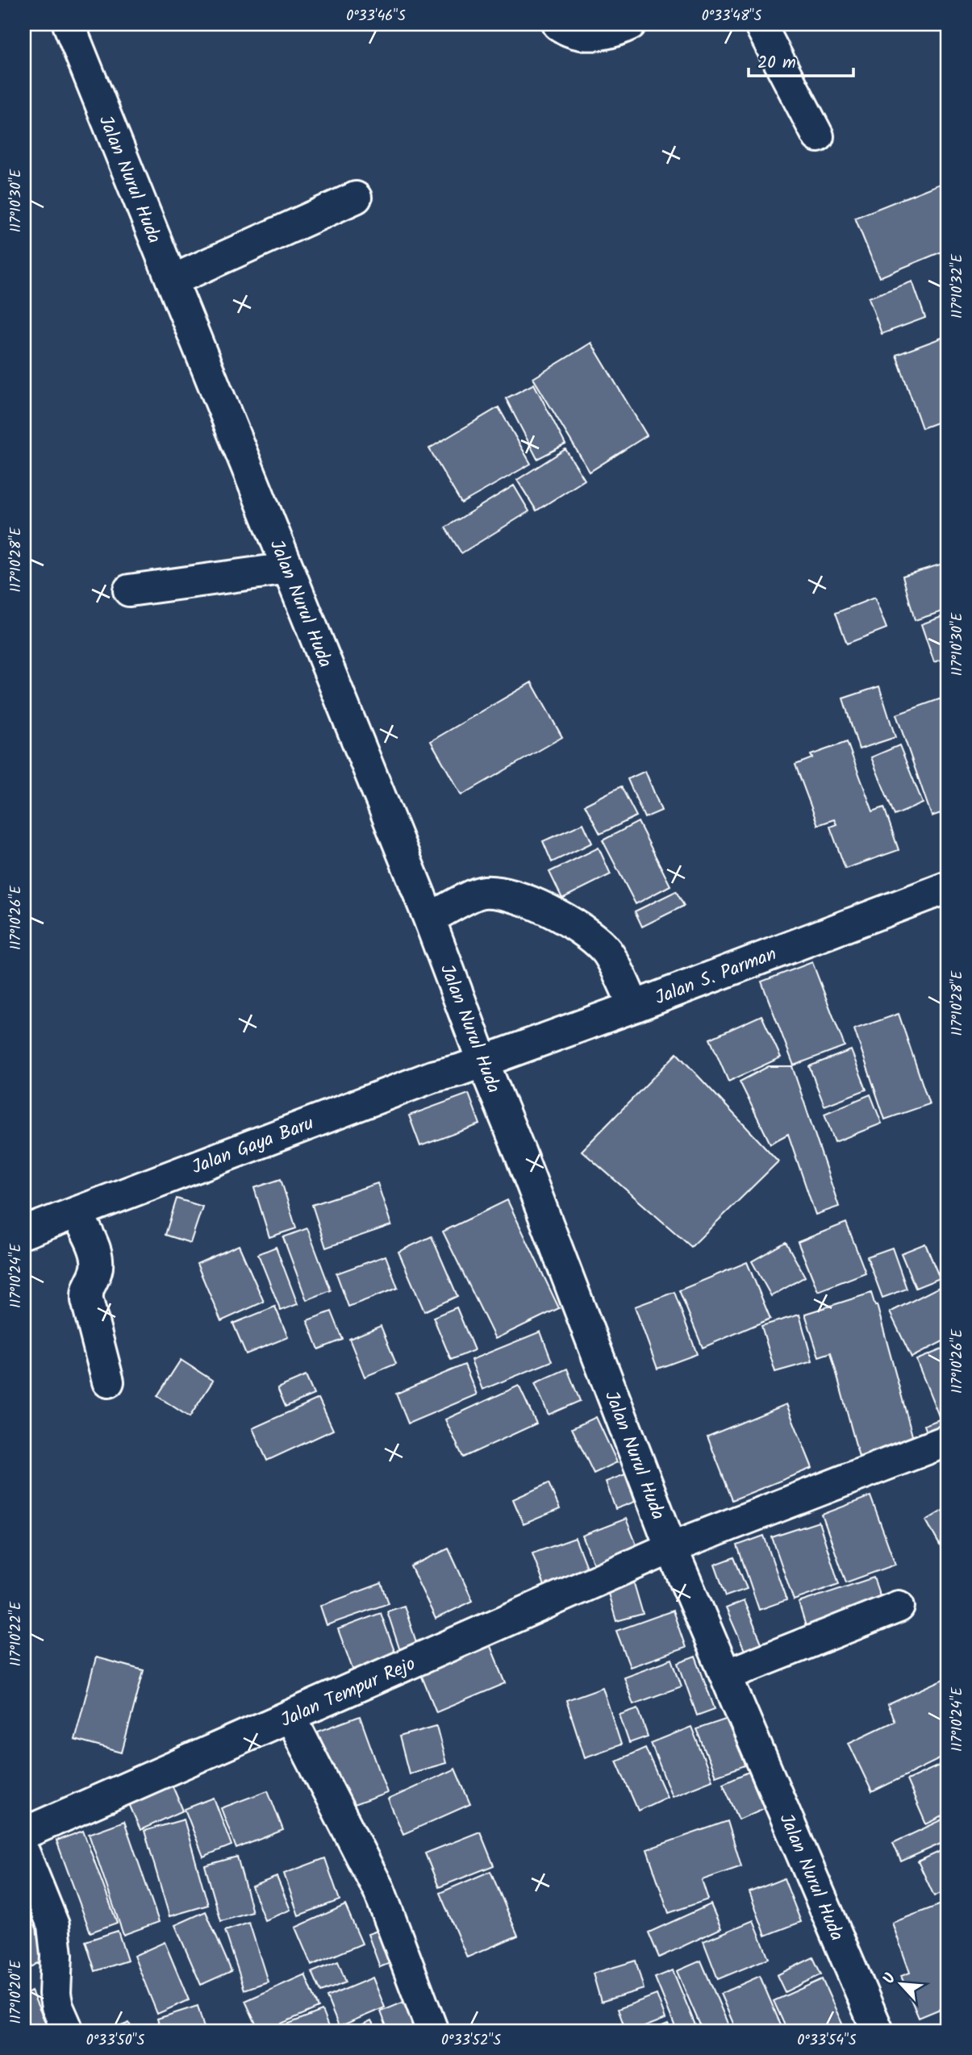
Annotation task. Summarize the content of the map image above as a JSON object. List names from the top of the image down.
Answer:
{
  "streets": {
    "street": [
      "Jalan Nurul Huda",
      "Jalan S. Parman",
      "Jalan Gaya Baru",
      "Jalan Tempur Rejo"
    ]
  },
  "crossings": [
    ["Jalan Nurul Huda", "Jalan S. Parman"],
    ["Jalan Nurul Huda", "Jalan Gaya Baru"],
    ["Jalan Nurul Huda", "Jalan Tempur Rejo"],
    ["Jalan S. Parman", "Jalan Gaya Baru"]
  ],
  "scale_bar": "20 m",
  "north": "top left",
  "coordinates": [
    "0°33'46\"S",
    "0°33'48\"S",
    "117°10'30\"E",
    "117°10'32\"E",
    "117°10'28\"E",
    "117°10'26\"E",
    "117°10'24\"E",
    "117°10'22\"E",
    "117°10'20\"E",
    "0°33'50\"S",
    "0°33'52\"S",
    "0°33'54\"S"
  ]
}
